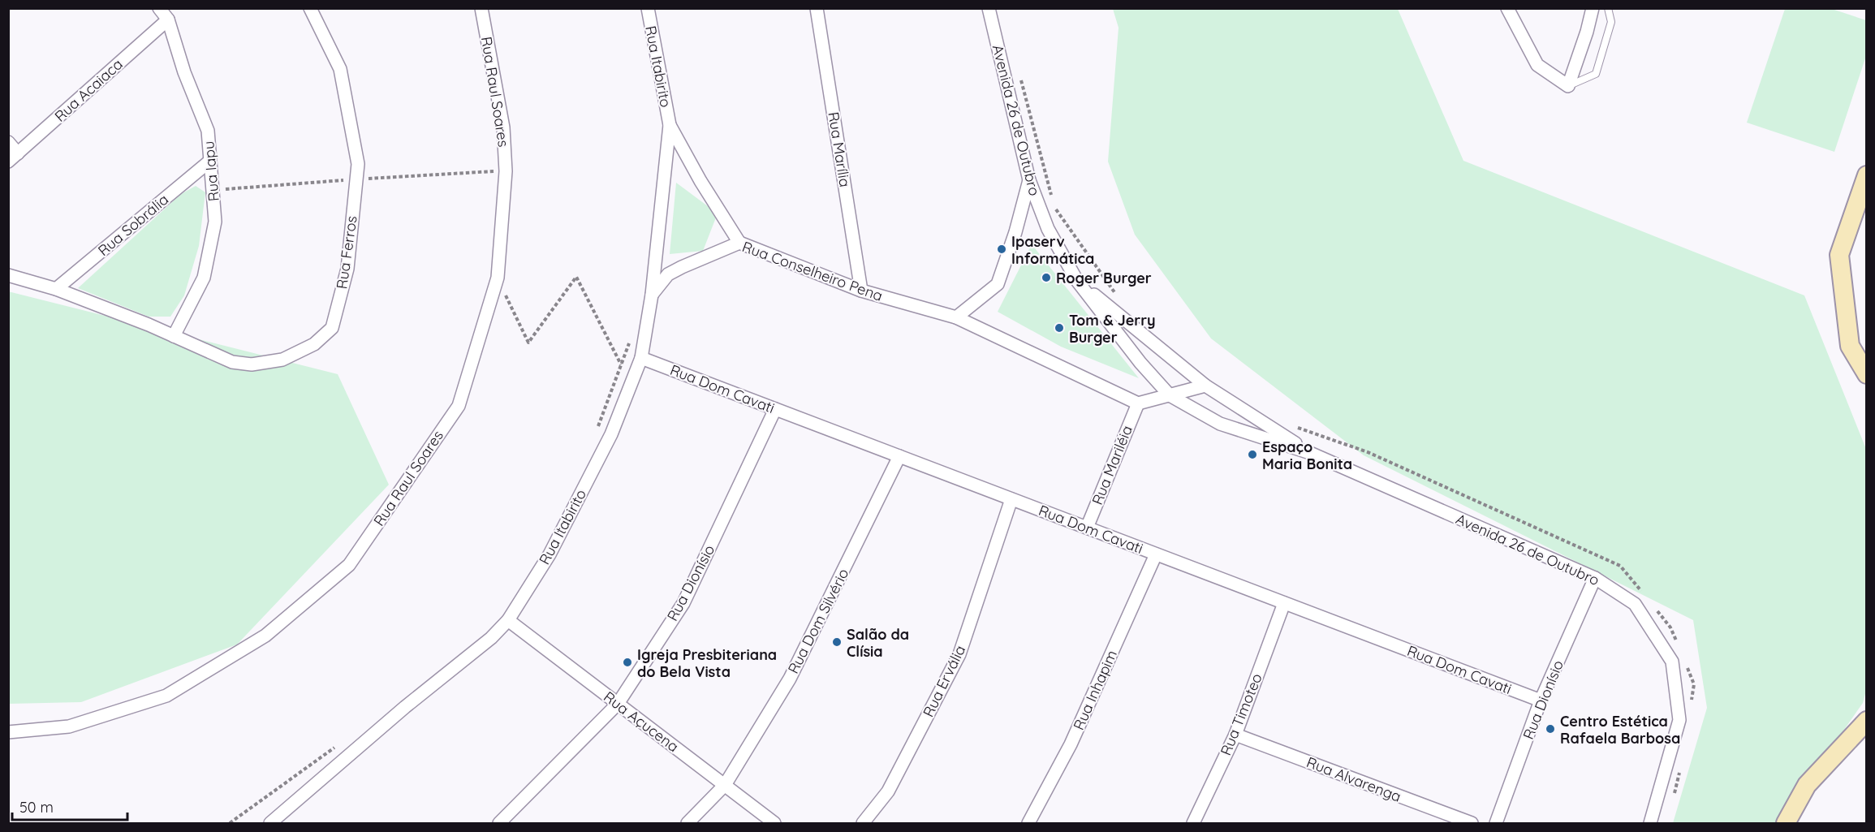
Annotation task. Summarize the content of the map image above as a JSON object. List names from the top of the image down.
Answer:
{
  "streets": {
    "street": [
      "Rua Itabirito",
      "Rua Acaiaca",
      "Rua Raul Soares",
      "Avenida 26 de Outubro",
      "Rua Marília",
      "Rua Iapu",
      "Rua Sobrália",
      "Rua Ferros",
      "Rua Conselheiro Pena",
      "Rua Dom Cavati",
      "Rua Mariléia",
      "Rua Dionísio",
      "Rua Dom Silvério",
      "Rua Ervália",
      "Rua Inhapim",
      "Rua Timoteo",
      "Rua Açucena",
      "Rua Alvarenga"
    ]
  },
  "crossings": [
    ["Rua Itabirito", "Rua Conselheiro Pena"],
    ["Rua Itabirito", "Rua Dom Cavati"],
    ["Rua Itabirito", "Rua Açucena"],
    ["Rua Acaiaca", "Rua Iapu"],
    ["Avenida 26 de Outubro", "Rua Dionísio"],
    ["Rua Marília", "Rua Conselheiro Pena"],
    ["Rua Iapu", "Rua Sobrália"],
    ["Rua Iapu", "Rua Ferros"],
    ["Rua Sobrália", "Rua Ferros"],
    ["Rua Conselheiro Pena", "Rua Mariléia"],
    ["Rua Dom Cavati", "Rua Mariléia"],
    ["Rua Dom Cavati", "Rua Dionísio"],
    ["Rua Dom Cavati", "Rua Dom Silvério"],
    ["Rua Dom Cavati", "Rua Ervália"],
    ["Rua Dom Cavati", "Rua Inhapim"],
    ["Rua Dom Cavati", "Rua Timoteo"],
    ["Rua Dionísio", "Rua Açucena"],
    ["Rua Dom Silvério", "Rua Açucena"],
    ["Rua Timoteo", "Rua Alvarenga"]
  ],
  "places": [
    "Ipaserv Informática",
    "Roger Burger",
    "Tom & Jerry Burger",
    "Espaço Maria Bonita",
    "Salão da Clísia",
    "Igreja Presbiteriana do Bela Vista",
    "Centro Estética Rafaela Barbosa"
  ],
  "scale_bar": "50 m"
}
